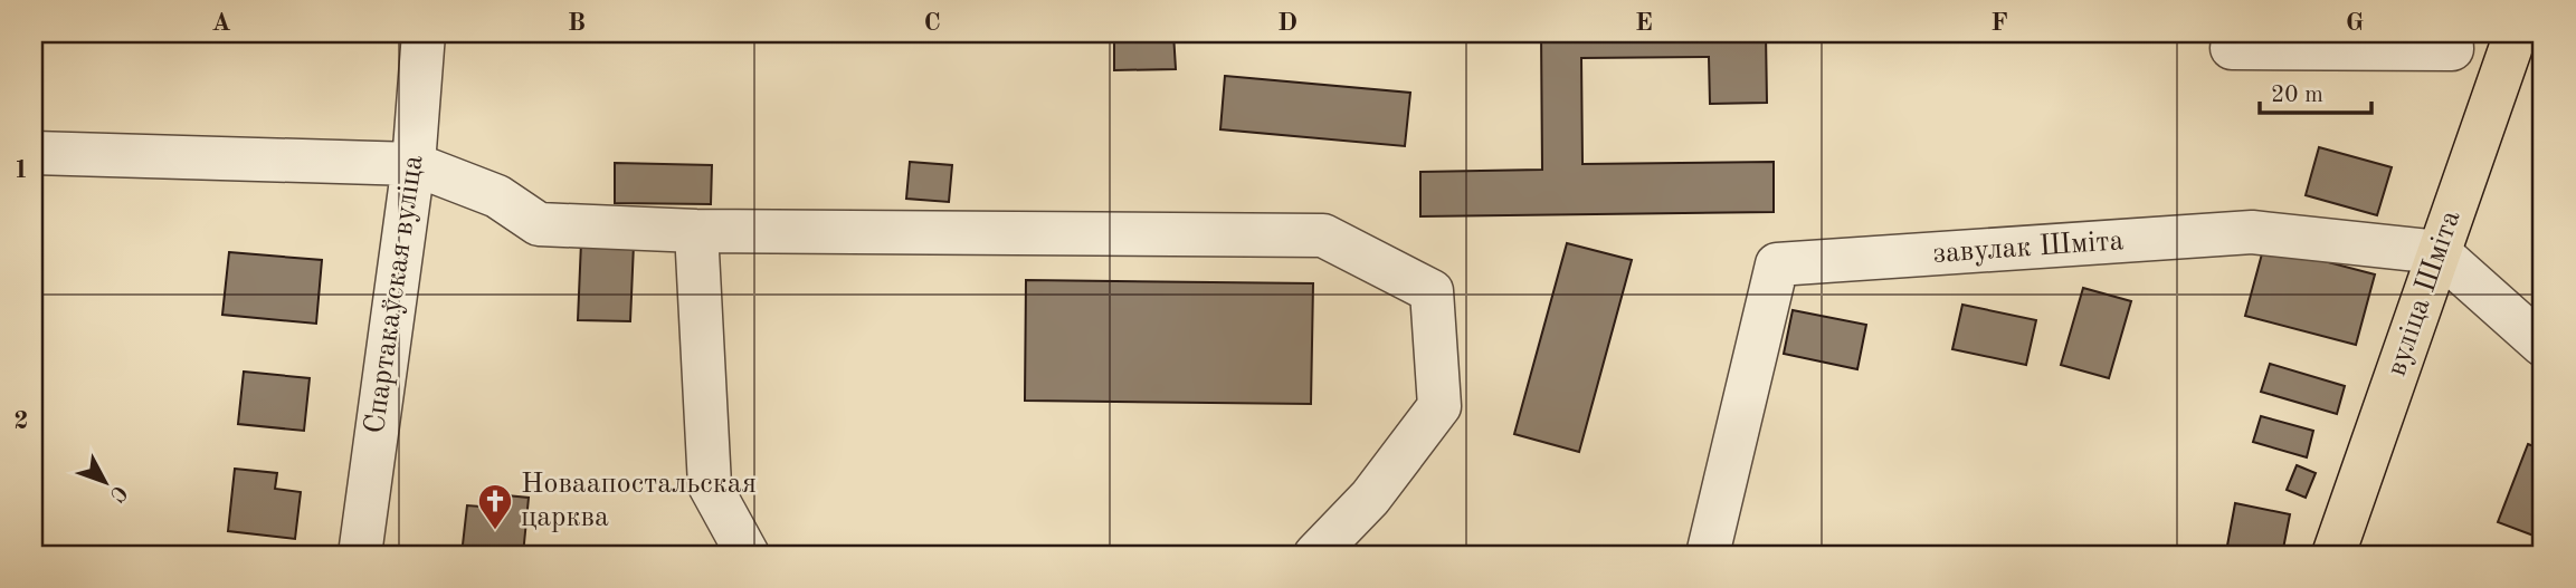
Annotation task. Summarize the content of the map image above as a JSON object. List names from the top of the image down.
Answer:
{
  "streets": {
    "main road": ["вуліца Шміта"],
    "street": ["завулак Шміта", "Спартакаўская вуліца"]
  },
  "crossings": [
    ["завулак Шміта", "вуліца Шміта"]
  ],
  "places": {
    "church": ["Новаапостальская царква"]
  },
  "scale_bar": "20 m",
  "north": "bottom right",
  "grid": {
    "columns": [
      "A",
      "B",
      "C",
      "D",
      "E",
      "F",
      "G"
    ],
    "rows": ["1", "2"]
  }
}
